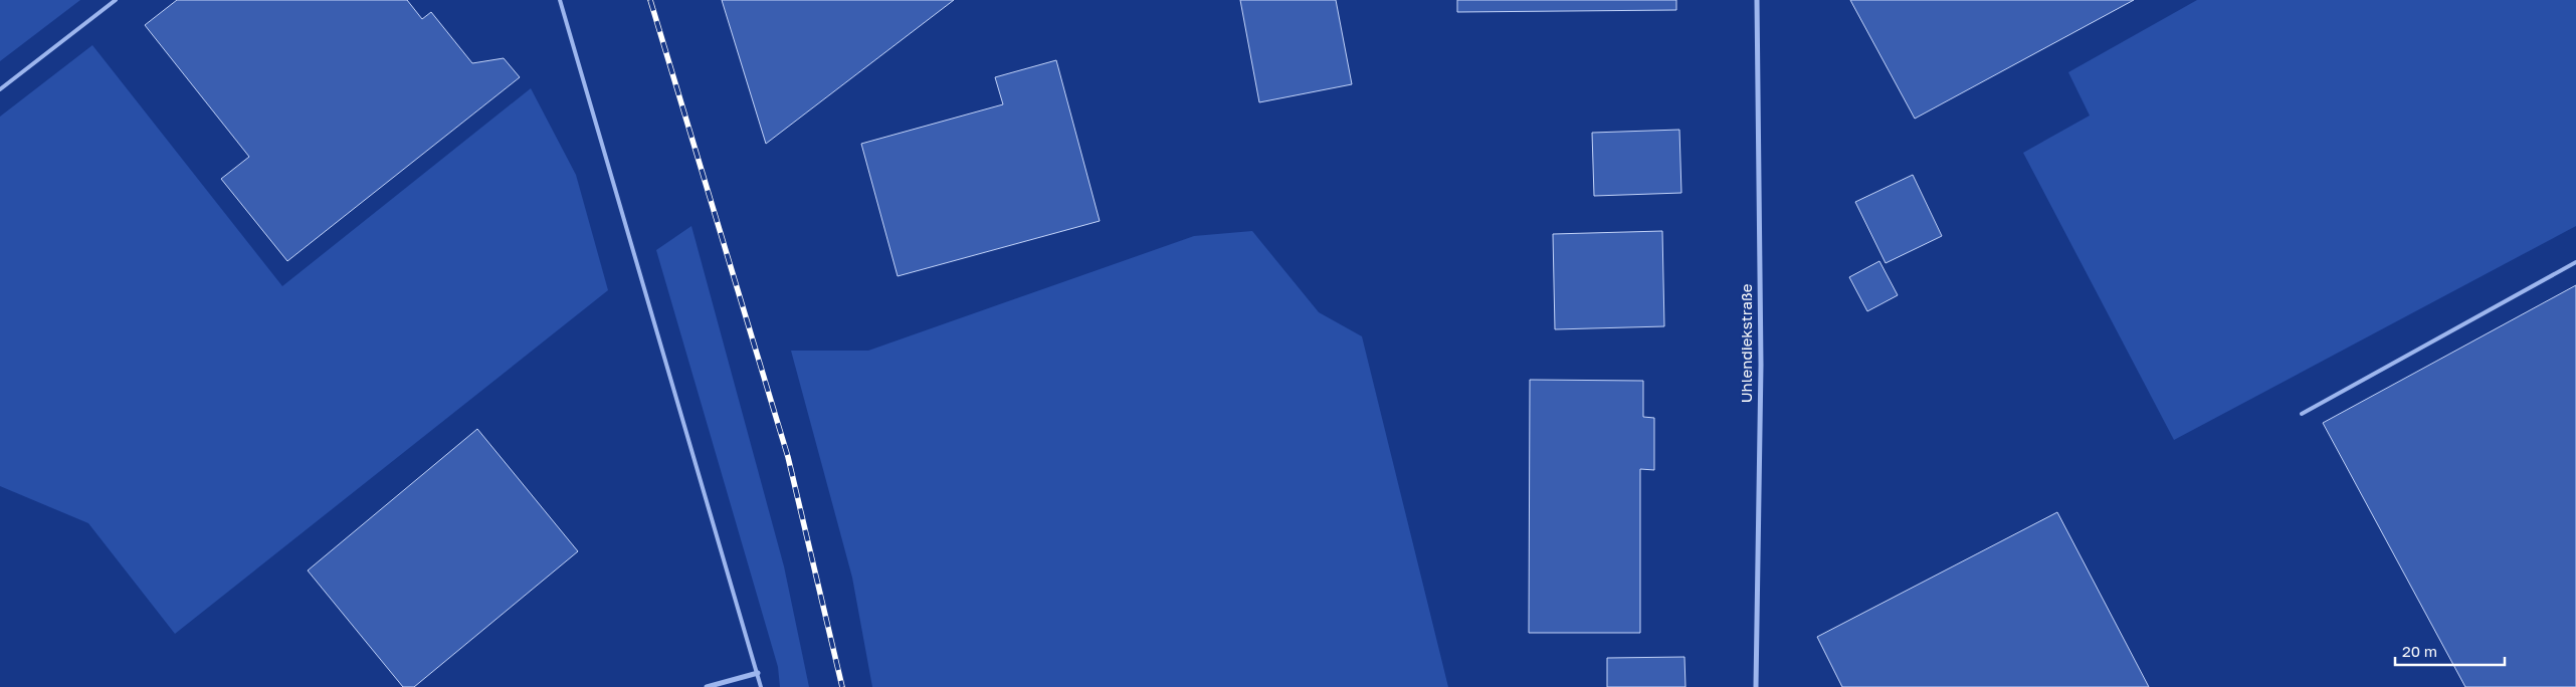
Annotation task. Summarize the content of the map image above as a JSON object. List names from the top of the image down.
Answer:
{
  "streets": {
    "street": ["Uhlendiekstraße"]
  },
  "scale_bar": "20 m"
}
